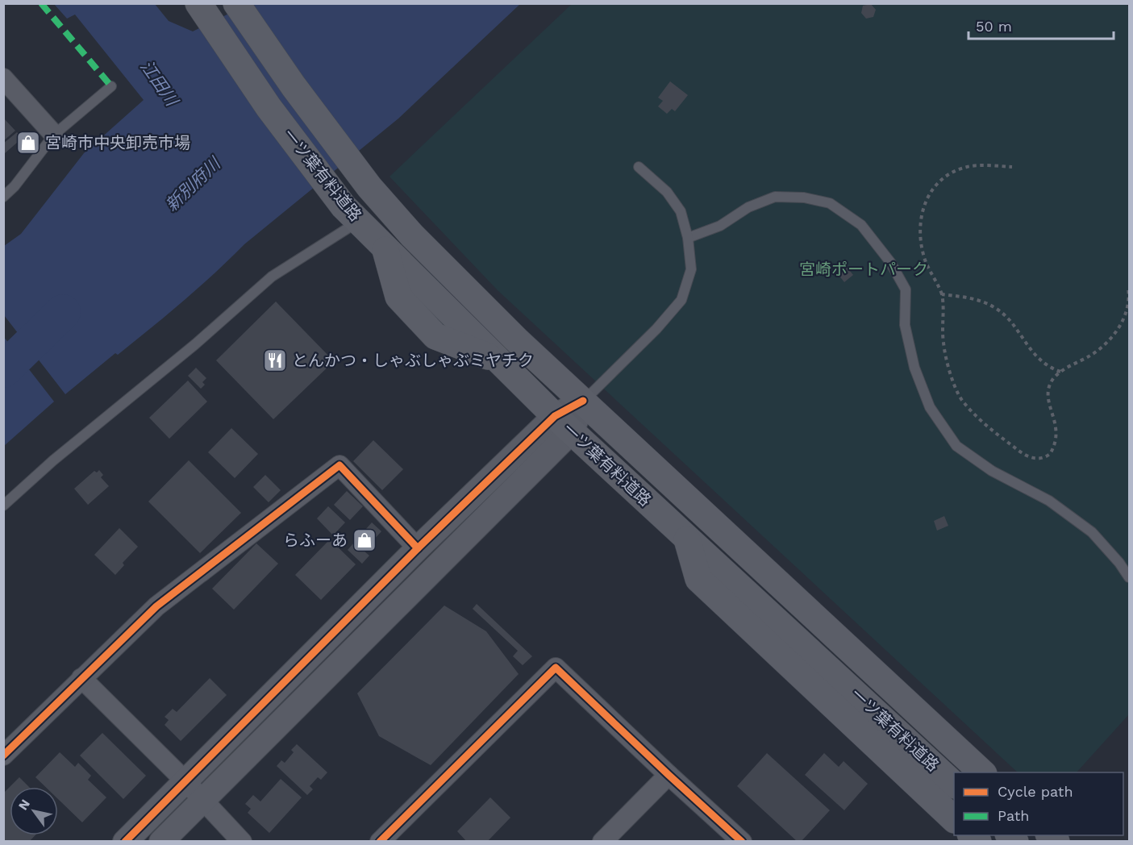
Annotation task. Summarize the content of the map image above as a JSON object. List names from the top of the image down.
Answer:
{
  "streets": {
    "main road": ["一ツ葉有料道路"]
  },
  "water": ["江田川", "新別府川"],
  "parks": ["宮崎ポートパーク"],
  "places": {
    "shop": ["宮崎市中央卸売市場", "らふーあ"],
    "restaurant": ["とんかつ・しゃぶしゃぶミヤチク"]
  },
  "legend": ["Cycle path", "Path"],
  "scale_bar": "50 m",
  "north": "top left"
}
